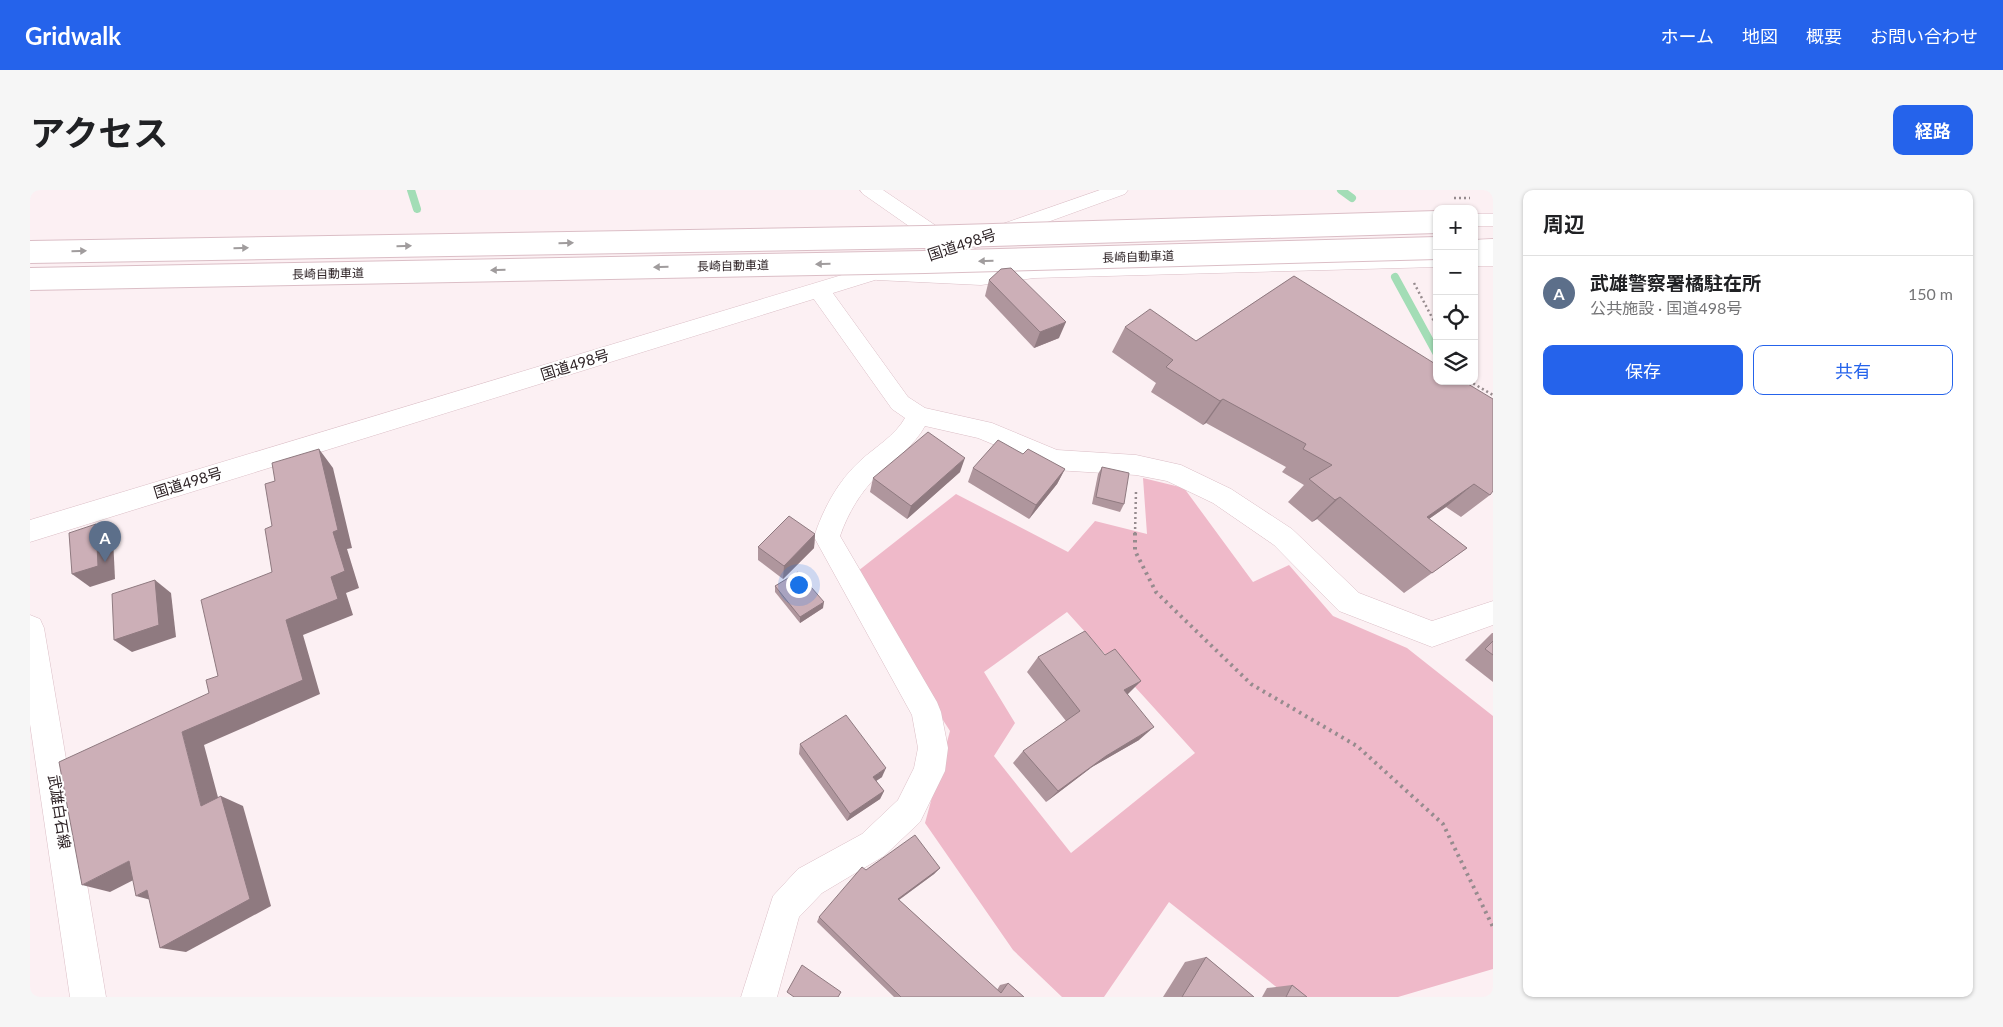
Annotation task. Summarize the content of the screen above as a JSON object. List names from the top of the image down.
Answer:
{
  "streets": {
    "main road": ["国道498号", "長崎自動車道", "武雄白石線"]
  },
  "page": {
    "header": "Gridwalk",
    "nav": [
      "ホーム",
      "地図",
      "概要",
      "お問い合わせ"
    ],
    "title": "アクセス",
    "buttons": [
      "経路",
      ["保存", "共有"]
    ],
    "heading": "周辺",
    "map_buttons": ["+", "−"],
    "list": [
      {
        "mark": "A",
        "name": "武雄警察署橘駐在所",
        "note": "公共施設 · 国道498号",
        "value": "150 m"
      }
    ],
    "pins": "A"
  }
}
